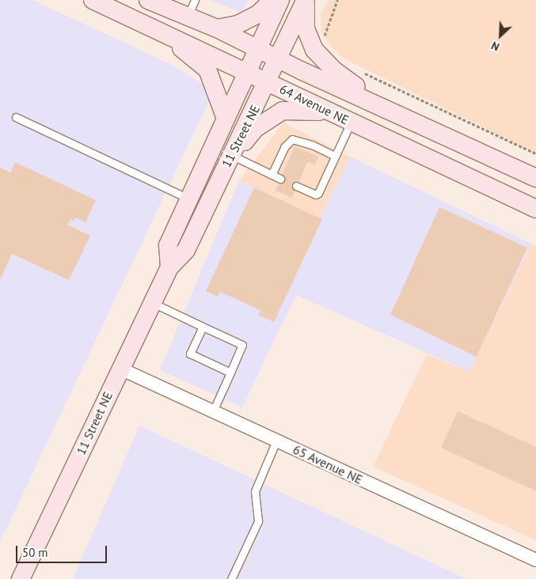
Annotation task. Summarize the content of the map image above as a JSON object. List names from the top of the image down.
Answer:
{
  "streets": {
    "street": ["64 Avenue NE", "11 Street NE", "65 Avenue NE"]
  },
  "crossings": [
    ["64 Avenue NE", "11 Street NE"],
    ["11 Street NE", "65 Avenue NE"]
  ],
  "scale_bar": "50 m",
  "north": "bottom left"
}
